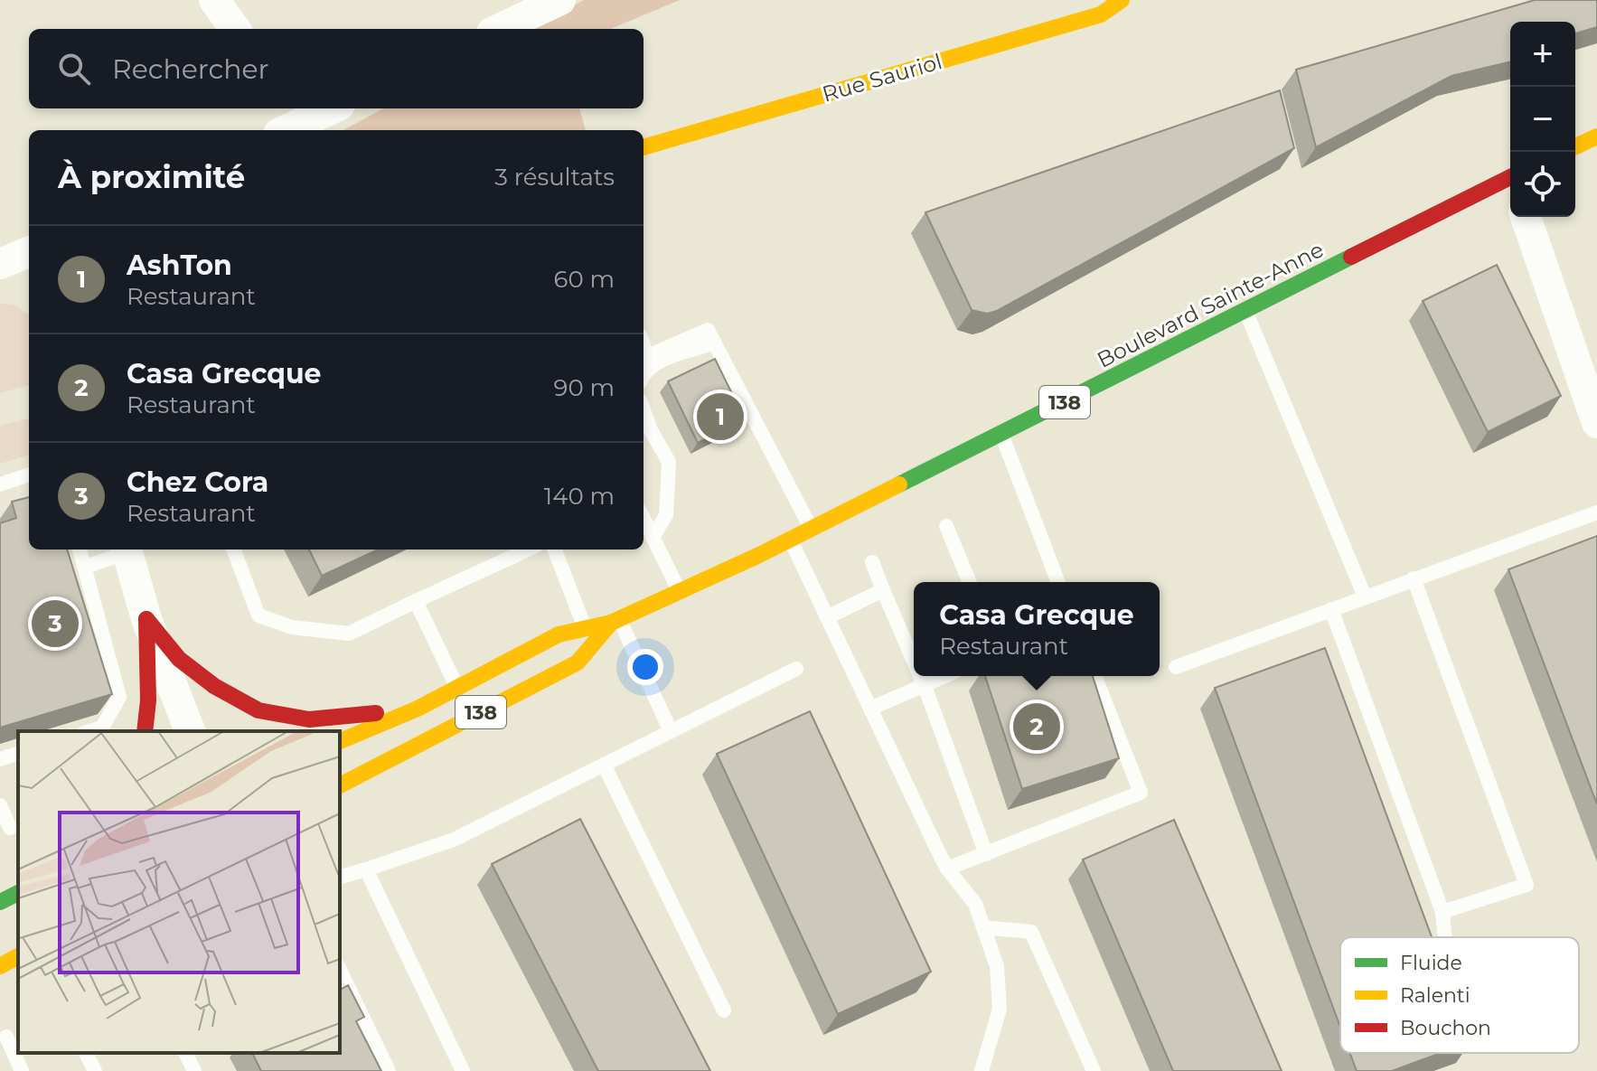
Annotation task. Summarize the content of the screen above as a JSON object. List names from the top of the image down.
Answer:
{
  "streets": {
    "main road": ["Rue Sauriol", "Boulevard Sainte-Anne", "138"]
  },
  "legend": ["Fluide", "Ralenti", "Bouchon"],
  "page": {
    "map_buttons": ["+", "−"],
    "search": "Rechercher",
    "heading": ["À proximité", "3 résultats"],
    "list": [
      {
        "mark": "1",
        "name": "AshTon",
        "note": "Restaurant",
        "value": "60 m"
      },
      {
        "mark": "2",
        "name": "Casa Grecque",
        "note": "Restaurant",
        "value": "90 m"
      },
      {
        "mark": "3",
        "name": "Chez Cora",
        "note": "Restaurant",
        "value": "140 m"
      }
    ],
    "pins": ["1", "3", "2"],
    "popup": ["Casa Grecque", "Restaurant"]
  }
}
